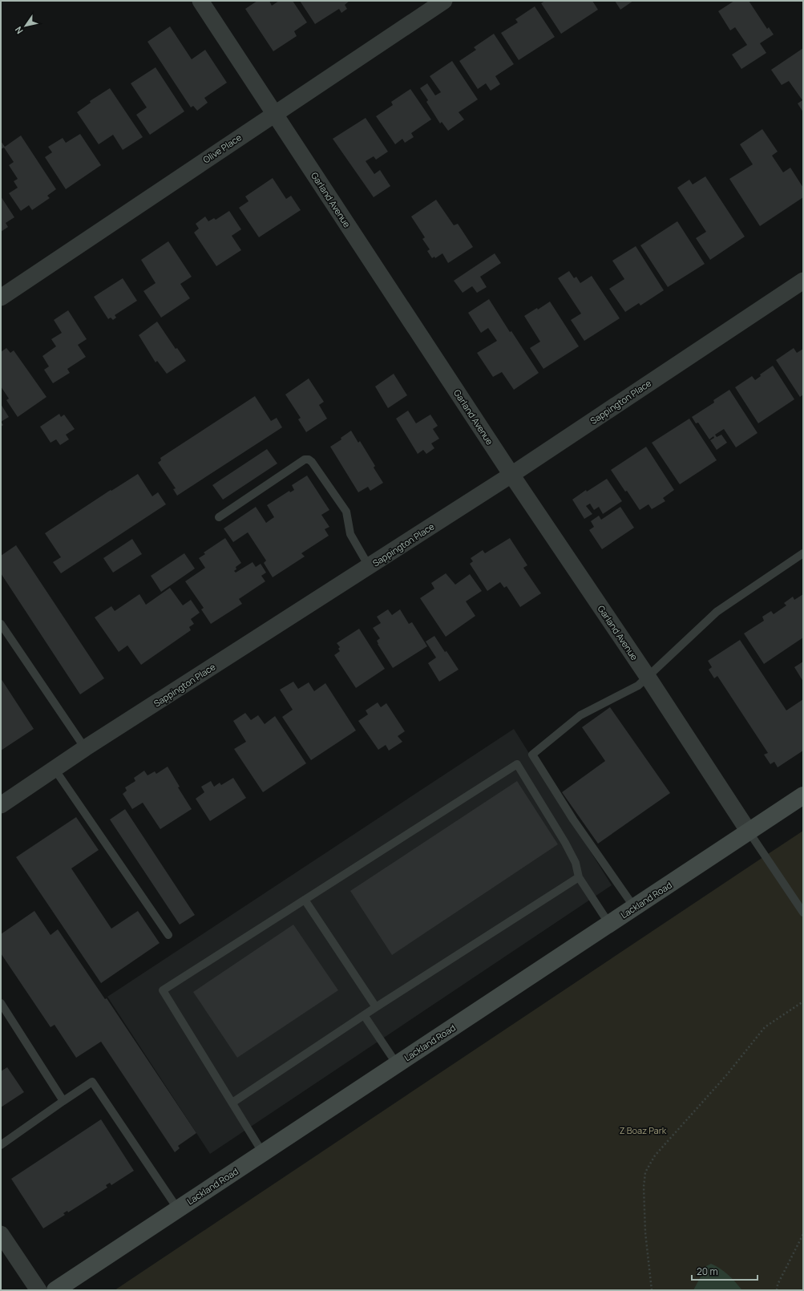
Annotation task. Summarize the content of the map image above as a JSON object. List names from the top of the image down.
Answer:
{
  "streets": {
    "street": [
      "Olive Place",
      "Garland Avenue",
      "Sappington Place",
      "Lackland Road"
    ]
  },
  "crossings": [
    ["Olive Place", "Garland Avenue"],
    ["Garland Avenue", "Sappington Place"],
    ["Garland Avenue", "Lackland Road"]
  ],
  "parks": ["Z Boaz Park"],
  "scale_bar": "20 m",
  "north": "bottom left"
}
